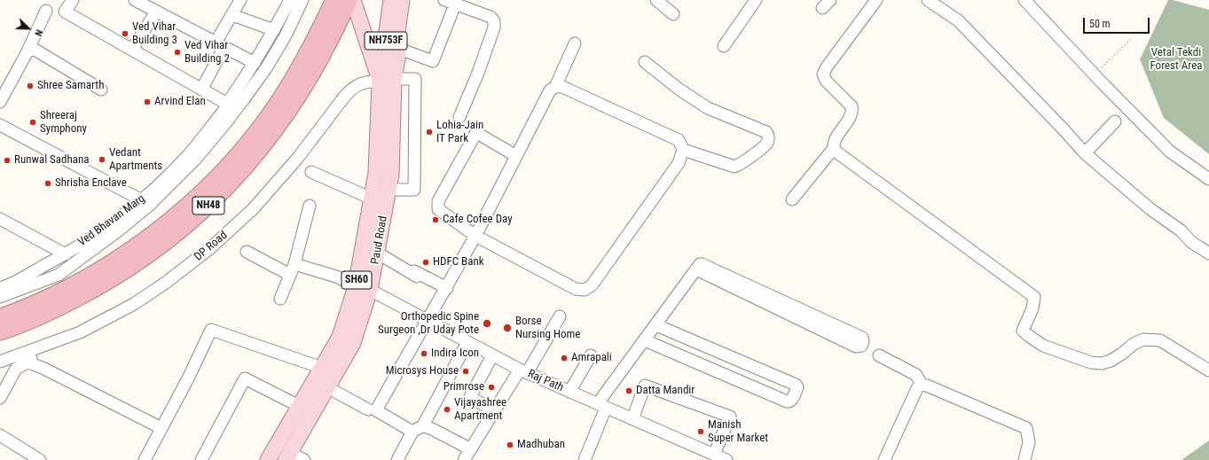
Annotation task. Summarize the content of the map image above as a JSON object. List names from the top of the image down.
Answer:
{
  "streets": {
    "highway": ["NH48"],
    "main road": ["NH753F", "Paud Road", "SH60"],
    "street": ["Ved Bhavan Marg", "DP Road", "Raj Path"]
  },
  "crossings": [
    ["NH48", "Paud Road"],
    ["Paud Road", "DP Road"],
    ["Paud Road", "Raj Path"]
  ],
  "parks": ["Vetal Tekdi Forest Area"],
  "places": [
    "Ved Vihar Building 3",
    "Ved Vihar Building 2",
    "Shree Samarth",
    "Arvind Elan",
    "Shreeraj Symphony",
    "Lohia-Jain IT Park",
    "Vedant Apartments",
    "Runwal Sadhana",
    "Shrisha Enclave",
    "Cafe Cofee Day",
    "HDFC Bank",
    "Orthopedic Spine Surgeon ,Dr Uday Pote",
    "Borse Nursing Home",
    "Indira Icon",
    "Amrapali",
    "Microsys House",
    "Primrose",
    "Datta Mandir",
    "Vijayashree Apartment",
    "Manish Super Market",
    "Madhuban"
  ],
  "scale_bar": "50 m",
  "north": "bottom right"
}
